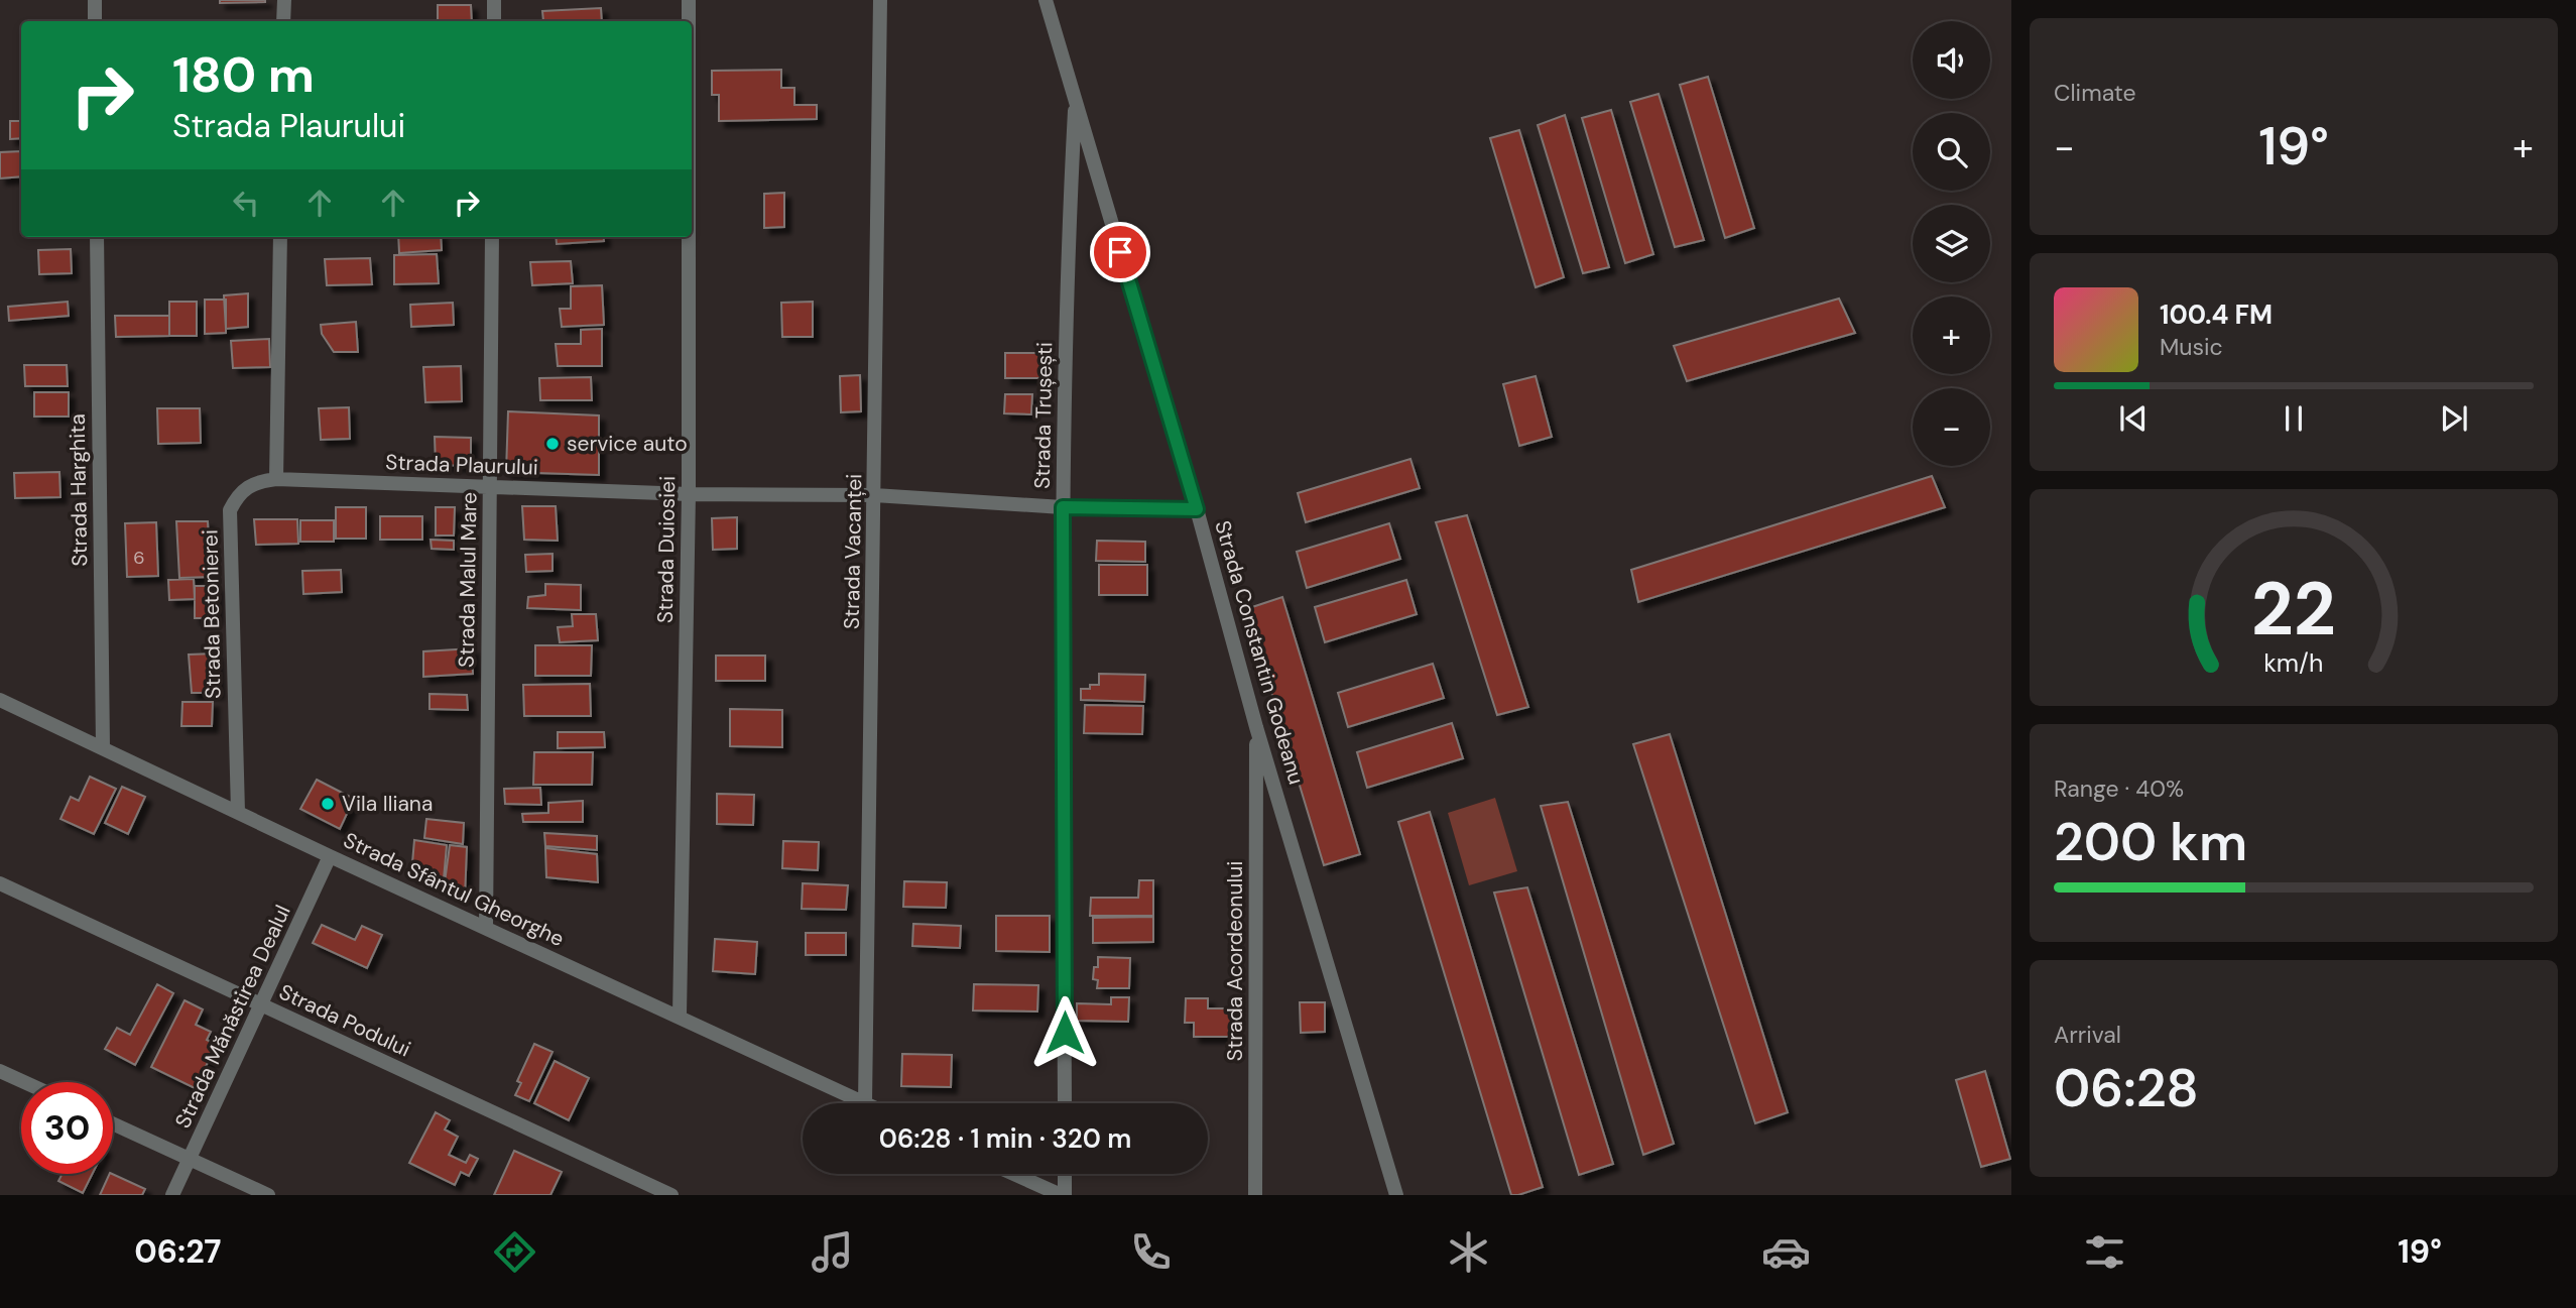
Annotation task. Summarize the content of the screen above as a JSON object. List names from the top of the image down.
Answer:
{
  "streets": {
    "street": [
      "Strada Trușești",
      "Strada Plaurului",
      "Strada Harghita",
      "Strada Duiosiei",
      "Strada Vacanței",
      "Strada Malul Mare",
      "Strada Betonierei",
      "Strada Constantin Godeanu",
      "Strada Sfântul Gheorghe",
      "Strada Acordeonului",
      "Strada Mănăstirea Dealul",
      "Strada Podului"
    ]
  },
  "crossings": [
    ["Strada Trușești", "Strada Plaurului"],
    ["Strada Trușești", "Strada Constantin Godeanu"],
    ["Strada Plaurului", "Strada Duiosiei"],
    ["Strada Plaurului", "Strada Vacanței"],
    ["Strada Plaurului", "Strada Malul Mare"],
    ["Strada Plaurului", "Strada Betonierei"],
    ["Strada Plaurului", "Strada Constantin Godeanu"],
    ["Strada Harghita", "Strada Sfântul Gheorghe"],
    ["Strada Duiosiei", "Strada Sfântul Gheorghe"],
    ["Strada Vacanței", "Strada Sfântul Gheorghe"],
    ["Strada Malul Mare", "Strada Sfântul Gheorghe"],
    ["Strada Betonierei", "Strada Sfântul Gheorghe"],
    ["Strada Constantin Godeanu", "Strada Acordeonului"],
    ["Strada Sfântul Gheorghe", "Strada Mănăstirea Dealul"],
    ["Strada Mănăstirea Dealul", "Strada Podului"]
  ],
  "places": ["service auto", "Vila Iliana"],
  "house_numbers": ["6"],
  "page": {
    "tile": [
      "Climate",
      ["Range · 40%", "200 km"],
      ["Arrival", "06:28"]
    ],
    "map_buttons": ["+", "−"],
    "turn": ["180 m", "Strada Plaurului"],
    "heat": ["−", "19°", "+"],
    "song": ["100.4 FM", "Music"],
    "limit": "30",
    "trip": "06:28 · 1 min · 320 m",
    "tabs": ["06:27", "19°"],
    "gauge": ["22", "km/h"]
  }
}
